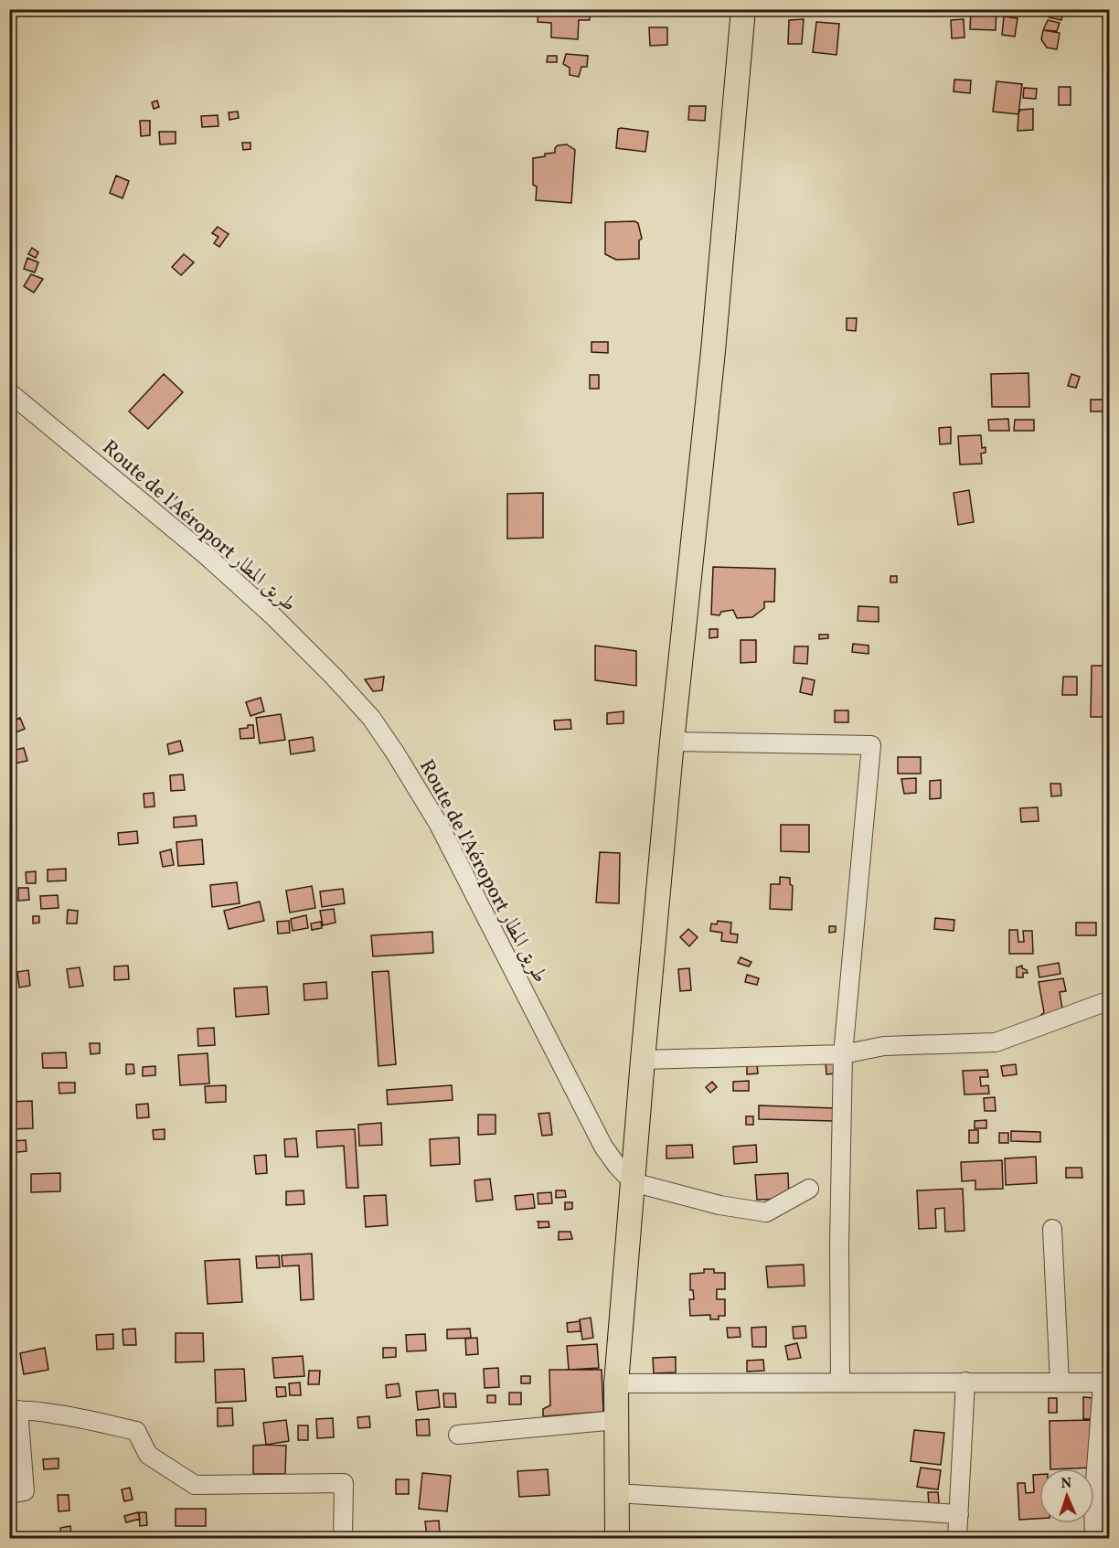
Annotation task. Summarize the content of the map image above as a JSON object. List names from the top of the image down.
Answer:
{
  "streets": {
    "street": ["Route de l'Aéroport طريق المطار"]
  },
  "north": "top"
}
